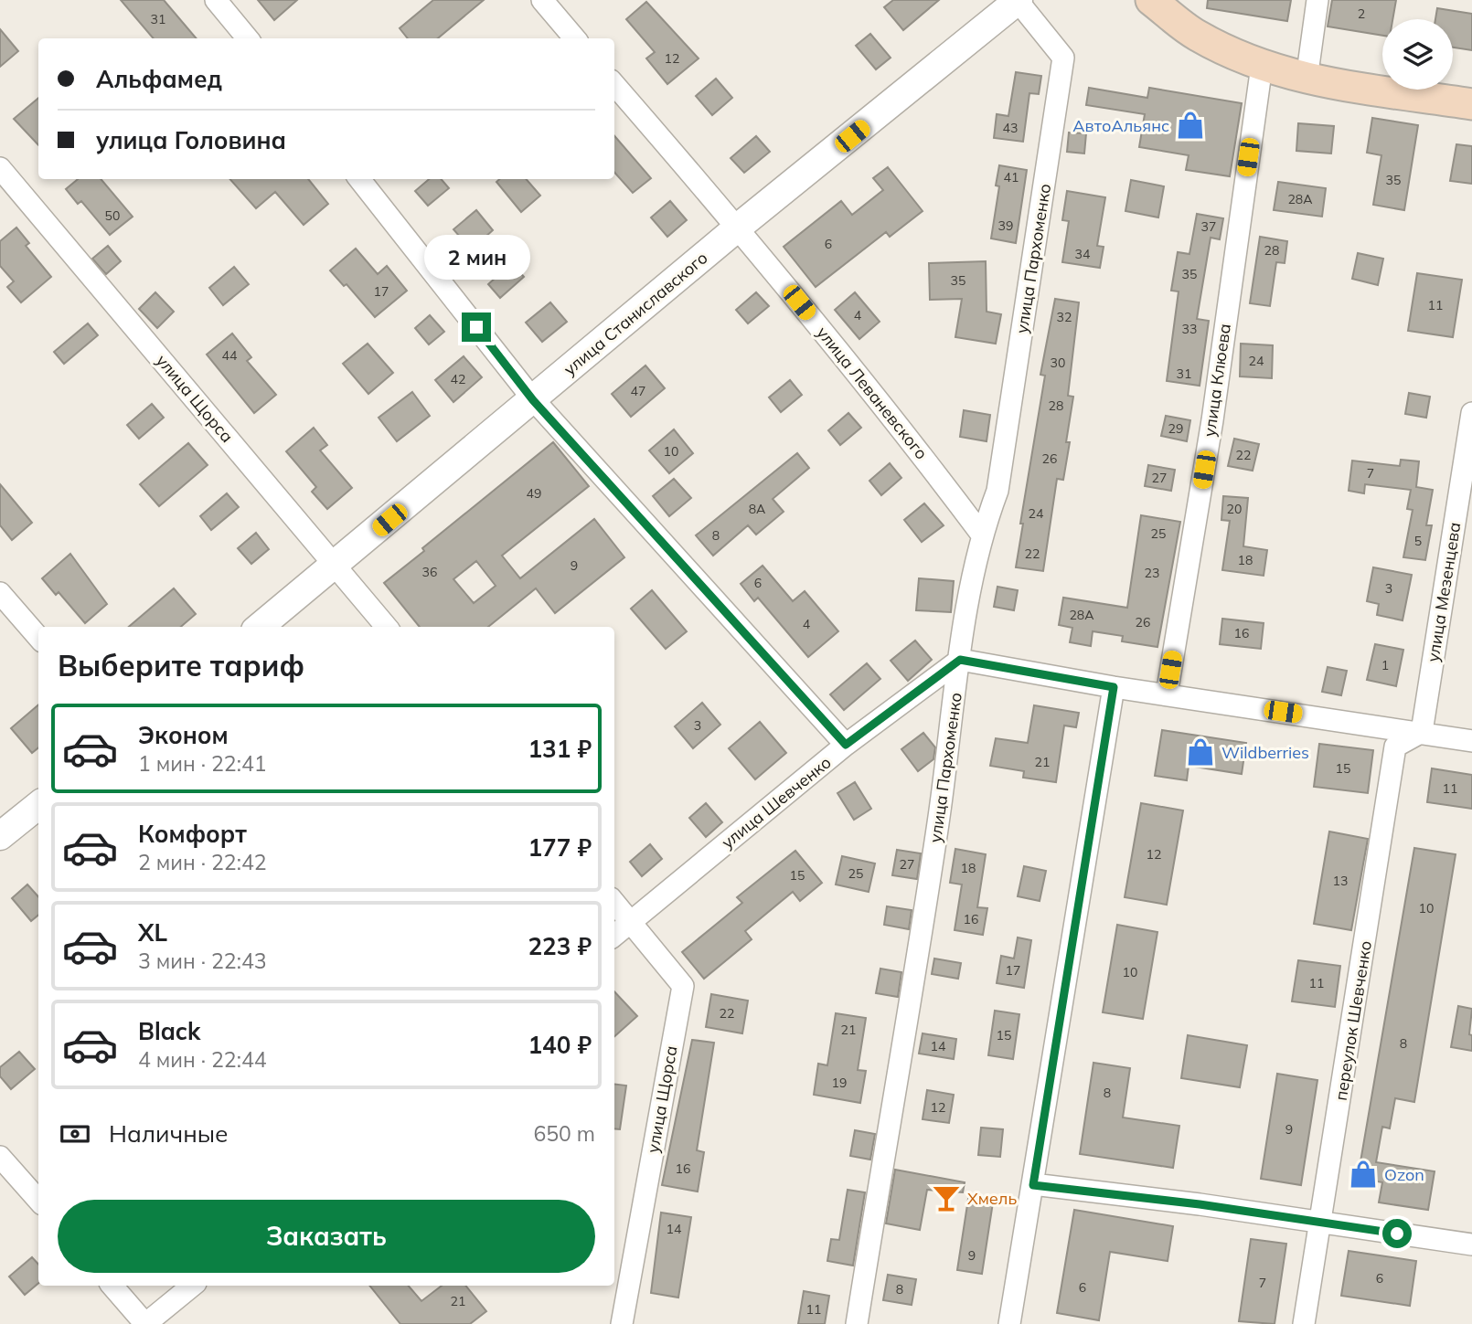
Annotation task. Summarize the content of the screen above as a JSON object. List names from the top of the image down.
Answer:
{
  "streets": {
    "street": [
      "улица Пархоменко",
      "улица Станиславского",
      "улица Клюева",
      "улица Леваневского",
      "улица Щорса",
      "улица Мезенцева",
      "улица Шевченко",
      "переулок Шевченко"
    ]
  },
  "crossings": [
    ["улица Пархоменко", "улица Станиславского"],
    ["улица Пархоменко", "улица Леваневского"],
    ["улица Пархоменко", "улица Шевченко"],
    ["улица Станиславского", "улица Леваневского"],
    ["улица Станиславского", "улица Щорса"],
    ["улица Щорса", "улица Шевченко"],
    ["улица Мезенцева", "переулок Шевченко"]
  ],
  "places": {
    "shop": ["АвтоАльянс", "Wildberries", "Ozon"],
    "bar": ["Хмель"]
  },
  "house_numbers": [
    "2",
    "31",
    "12",
    "43",
    "41",
    "35",
    "28А",
    "50",
    "39",
    "37",
    "6",
    "28",
    "34",
    "35",
    "35",
    "17",
    "11",
    "4",
    "32",
    "33",
    "44",
    "24",
    "30",
    "31",
    "42",
    "47",
    "28",
    "29",
    "10",
    "22",
    "26",
    "7",
    "27",
    "49",
    "8А",
    "20",
    "24",
    "25",
    "8",
    "5",
    "22",
    "18",
    "9",
    "36",
    "23",
    "6",
    "3",
    "28А",
    "26",
    "4",
    "16",
    "1",
    "3",
    "21",
    "15",
    "11",
    "12",
    "27",
    "18",
    "25",
    "15",
    "13",
    "10",
    "16",
    "17",
    "10",
    "11",
    "22",
    "21",
    "15",
    "8",
    "14",
    "19",
    "8",
    "12",
    "9",
    "16",
    "14",
    "9",
    "6",
    "7",
    "6",
    "8",
    "21",
    "11"
  ],
  "page": {
    "banner": ["Альфамед", "улица Головина"],
    "bubble": "2 мин",
    "heading": "Выберите тариф",
    "list": [
      {
        "name": "Эконом",
        "note": "1 мин · 22:41",
        "value": "131 ₽"
      },
      {
        "name": "Комфорт",
        "note": "2 мин · 22:42",
        "value": "177 ₽"
      },
      {
        "name": "XL",
        "note": "3 мин · 22:43",
        "value": "223 ₽"
      },
      {
        "name": "Black",
        "note": "4 мин · 22:44",
        "value": "140 ₽"
      }
    ],
    "pay": ["Наличные", "650 m"],
    "buttons": "Заказать"
  }
}
